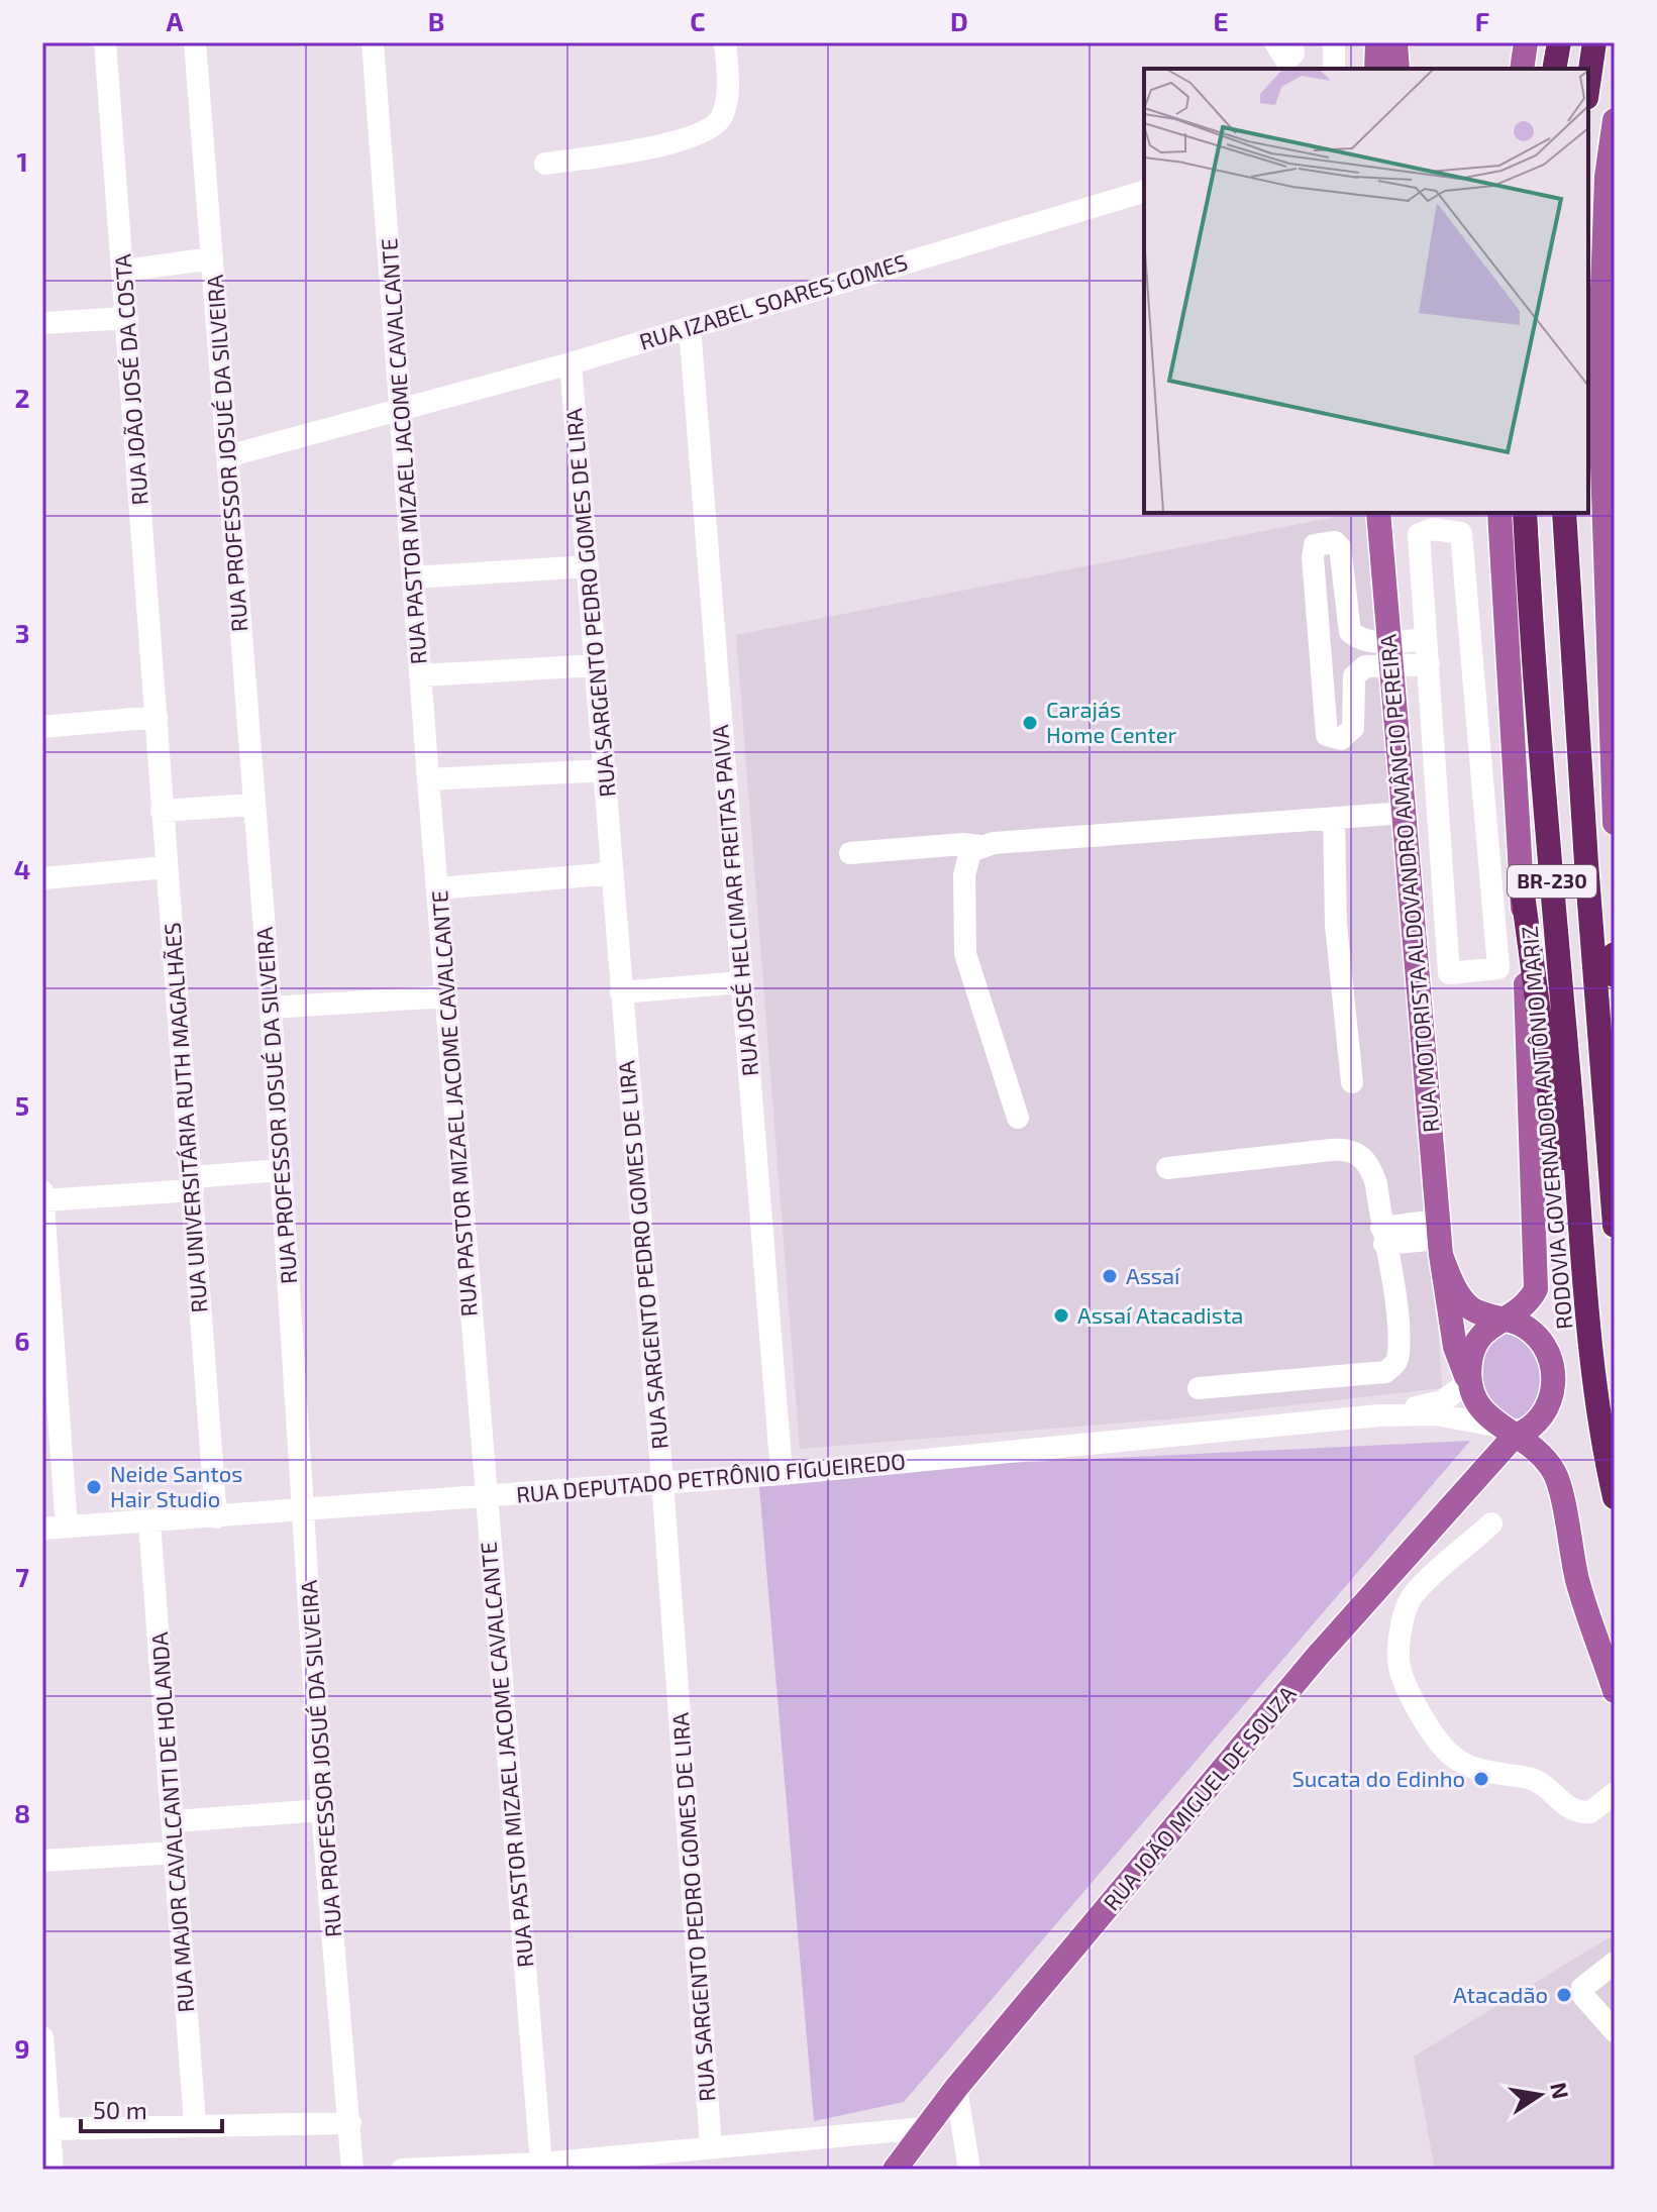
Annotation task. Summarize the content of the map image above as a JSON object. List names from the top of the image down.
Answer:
{
  "streets": {
    "highway": ["BR-230", "RODOVIA GOVERNADOR ANTÔNIO MARIZ"],
    "main road": ["RUA MOTORISTA ALDOVANDRO AMÂNCIO PEREIRA", "RUA JOÃO MIGUEL DE SOUZA"],
    "street": [
      "RUA IZABEL SOARES GOMES",
      "RUA JOÃO JOSÉ DA COSTA",
      "RUA PASTOR MIZAEL JACOME CAVALCANTE",
      "RUA PROFESSOR JOSUÉ DA SILVEIRA",
      "RUA SARGENTO PEDRO GOMES DE LIRA",
      "RUA JOSÉ HELCIMAR FREITAS PAIVA",
      "RUA UNIVERSITÁRIA RUTH MAGALHÃES",
      "RUA DEPUTADO PETRÔNIO FIGUEIREDO",
      "RUA MAJOR CAVALCANTI DE HOLANDA"
    ]
  },
  "crossings": [
    ["RUA IZABEL SOARES GOMES", "RUA PASTOR MIZAEL JACOME CAVALCANTE"],
    ["RUA IZABEL SOARES GOMES", "RUA PROFESSOR JOSUÉ DA SILVEIRA"],
    ["RUA IZABEL SOARES GOMES", "RUA SARGENTO PEDRO GOMES DE LIRA"],
    ["RUA IZABEL SOARES GOMES", "RUA JOSÉ HELCIMAR FREITAS PAIVA"],
    ["RUA JOÃO JOSÉ DA COSTA", "RUA UNIVERSITÁRIA RUTH MAGALHÃES"],
    ["RUA PASTOR MIZAEL JACOME CAVALCANTE", "RUA DEPUTADO PETRÔNIO FIGUEIREDO"],
    ["RUA PROFESSOR JOSUÉ DA SILVEIRA", "RUA DEPUTADO PETRÔNIO FIGUEIREDO"],
    ["RUA SARGENTO PEDRO GOMES DE LIRA", "RUA DEPUTADO PETRÔNIO FIGUEIREDO"],
    ["RUA MOTORISTA ALDOVANDRO AMÂNCIO PEREIRA", "RUA DEPUTADO PETRÔNIO FIGUEIREDO"],
    ["RUA MOTORISTA ALDOVANDRO AMÂNCIO PEREIRA", "RUA JOÃO MIGUEL DE SOUZA"],
    ["RUA JOSÉ HELCIMAR FREITAS PAIVA", "RUA DEPUTADO PETRÔNIO FIGUEIREDO"],
    ["RUA UNIVERSITÁRIA RUTH MAGALHÃES", "RUA DEPUTADO PETRÔNIO FIGUEIREDO"],
    ["RUA DEPUTADO PETRÔNIO FIGUEIREDO", "RUA JOÃO MIGUEL DE SOUZA"],
    ["RUA DEPUTADO PETRÔNIO FIGUEIREDO", "RUA MAJOR CAVALCANTI DE HOLANDA"]
  ],
  "places": [
    "Carajás Home Center",
    "Assaí",
    "Assaí Atacadista",
    "Neide Santos Hair Studio",
    "Sucata do Edinho",
    "Atacadão"
  ],
  "scale_bar": "50 m",
  "north": "right",
  "grid": {
    "columns": [
      "A",
      "B",
      "C",
      "D",
      "E",
      "F"
    ],
    "rows": [
      "1",
      "2",
      "3",
      "4",
      "5",
      "6",
      "7",
      "8",
      "9"
    ]
  }
}
